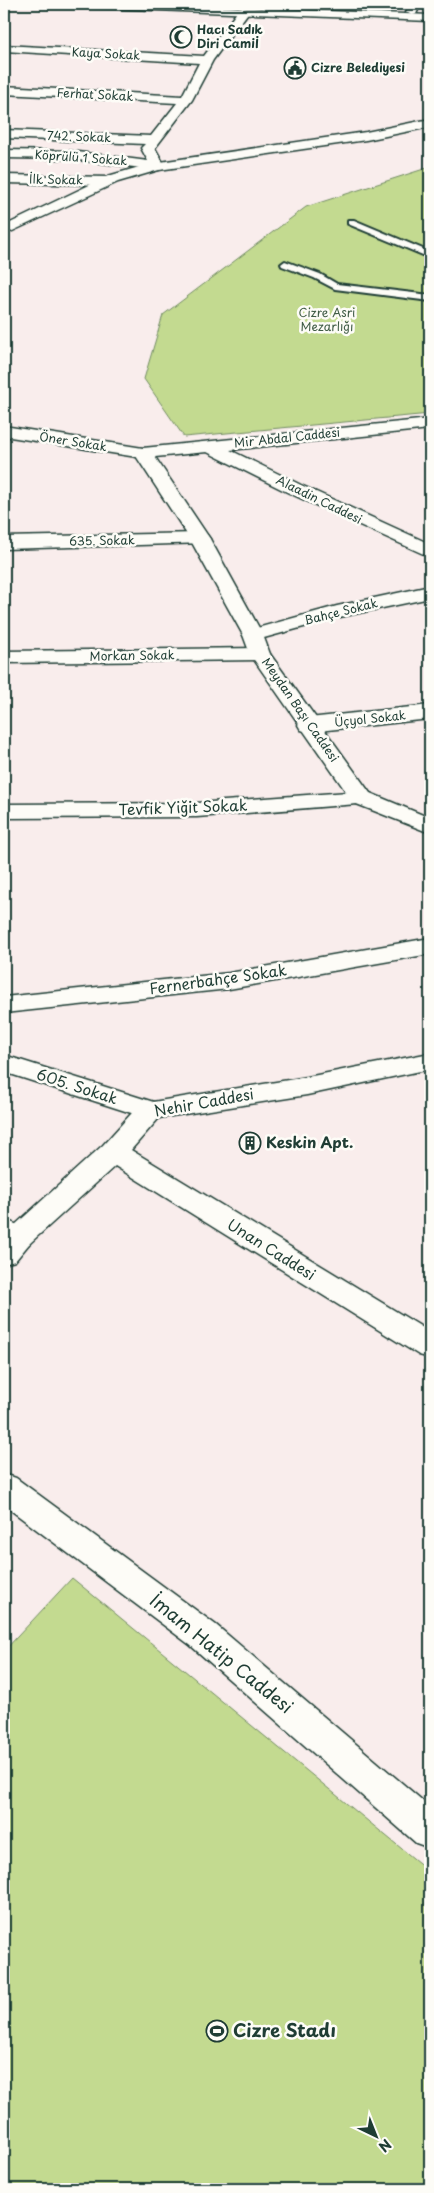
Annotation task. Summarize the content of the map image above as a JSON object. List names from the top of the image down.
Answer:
{
  "streets": {
    "street": [
      "Kaya Sokak",
      "Ferhat Sokak",
      "742. Sokak",
      "Köprülü 1 Sokak",
      "İlk Sokak",
      "Mir Abdal Caddesi",
      "Öner Sokak",
      "Alaadin Caddesi",
      "635. Sokak",
      "Bahçe Sokak",
      "Morkan Sokak",
      "Meydan Başı Caddesi",
      "Üçyol Sokak",
      "Tevfik Yiğit Sokak",
      "Fernerbahçe Sokak",
      "605. Sokak",
      "Nehir Caddesi",
      "Unan Caddesi",
      "İmam Hatip Caddesi"
    ]
  },
  "crossings": [
    ["Mir Abdal Caddesi", "Öner Sokak"],
    ["Mir Abdal Caddesi", "Alaadin Caddesi"],
    ["Mir Abdal Caddesi", "Meydan Başı Caddesi"],
    ["Öner Sokak", "Meydan Başı Caddesi"],
    ["635. Sokak", "Meydan Başı Caddesi"],
    ["Bahçe Sokak", "Morkan Sokak"],
    ["Bahçe Sokak", "Meydan Başı Caddesi"],
    ["Morkan Sokak", "Meydan Başı Caddesi"],
    ["Meydan Başı Caddesi", "Üçyol Sokak"],
    ["Meydan Başı Caddesi", "Tevfik Yiğit Sokak"],
    ["605. Sokak", "Nehir Caddesi"],
    ["Nehir Caddesi", "Unan Caddesi"]
  ],
  "parks": ["Cizre Asri Mezarlığı"],
  "places": {
    "mosque": ["Hacı Sadık Diri Camiİ"],
    "public building": ["Cizre Belediyesi"],
    "building": ["Keskin Apt."],
    "sports": ["Cizre Stadı"]
  },
  "north": "bottom right"
}
